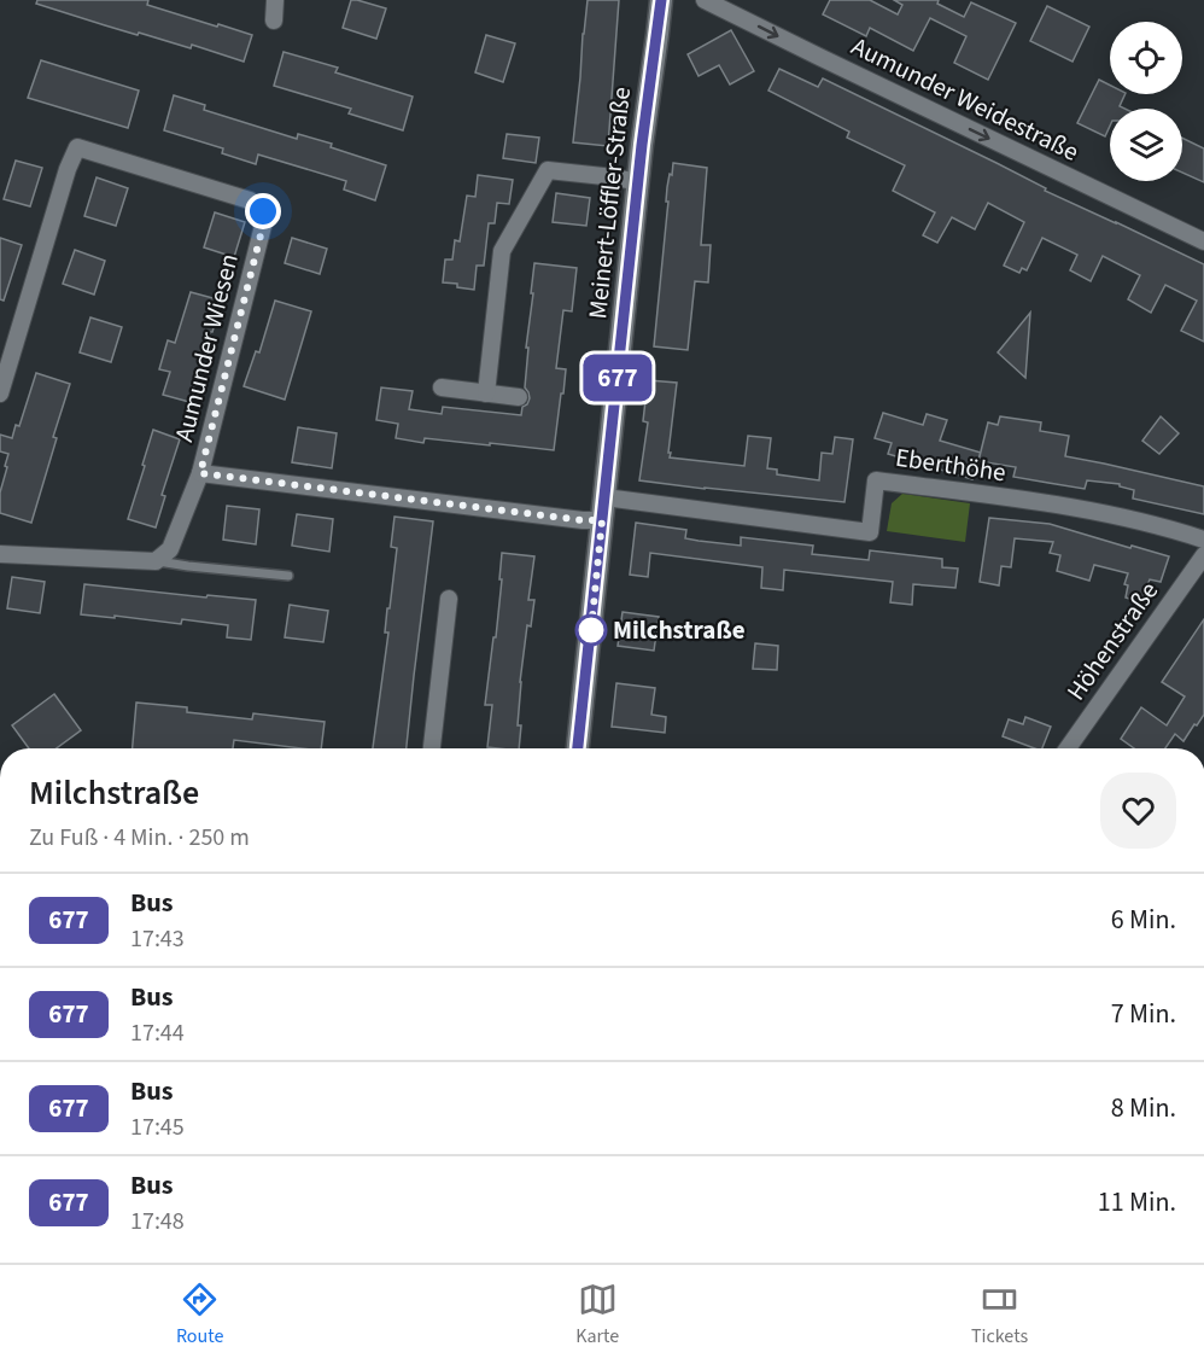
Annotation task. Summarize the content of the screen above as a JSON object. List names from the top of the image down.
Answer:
{
  "streets": {
    "street": [
      "Aumunder Weidestraße",
      "Meinert-Löffler-Straße",
      "Aumunder Wiesen",
      "Eberthöhe",
      "Höhenstraße"
    ]
  },
  "crossings": [
    ["Meinert-Löffler-Straße", "Aumunder Wiesen"],
    ["Meinert-Löffler-Straße", "Eberthöhe"]
  ],
  "one_way": ["Aumunder Weidestraße"],
  "places": ["Milchstraße"],
  "lines": ["bus line 677"],
  "page": {
    "on_map": "677",
    "heading": ["Milchstraße", "Zu Fuß · 4 Min. · 250 m"],
    "list": [
      {
        "mark": "677",
        "name": "Bus",
        "note": "17:43",
        "value": "6 Min."
      },
      {
        "mark": "677",
        "name": "Bus",
        "note": "17:44",
        "value": "7 Min."
      },
      {
        "mark": "677",
        "name": "Bus",
        "note": "17:45",
        "value": "8 Min."
      },
      {
        "mark": "677",
        "name": "Bus",
        "note": "17:48",
        "value": "11 Min."
      }
    ],
    "tabs": ["Route", "Karte", "Tickets"]
  }
}
